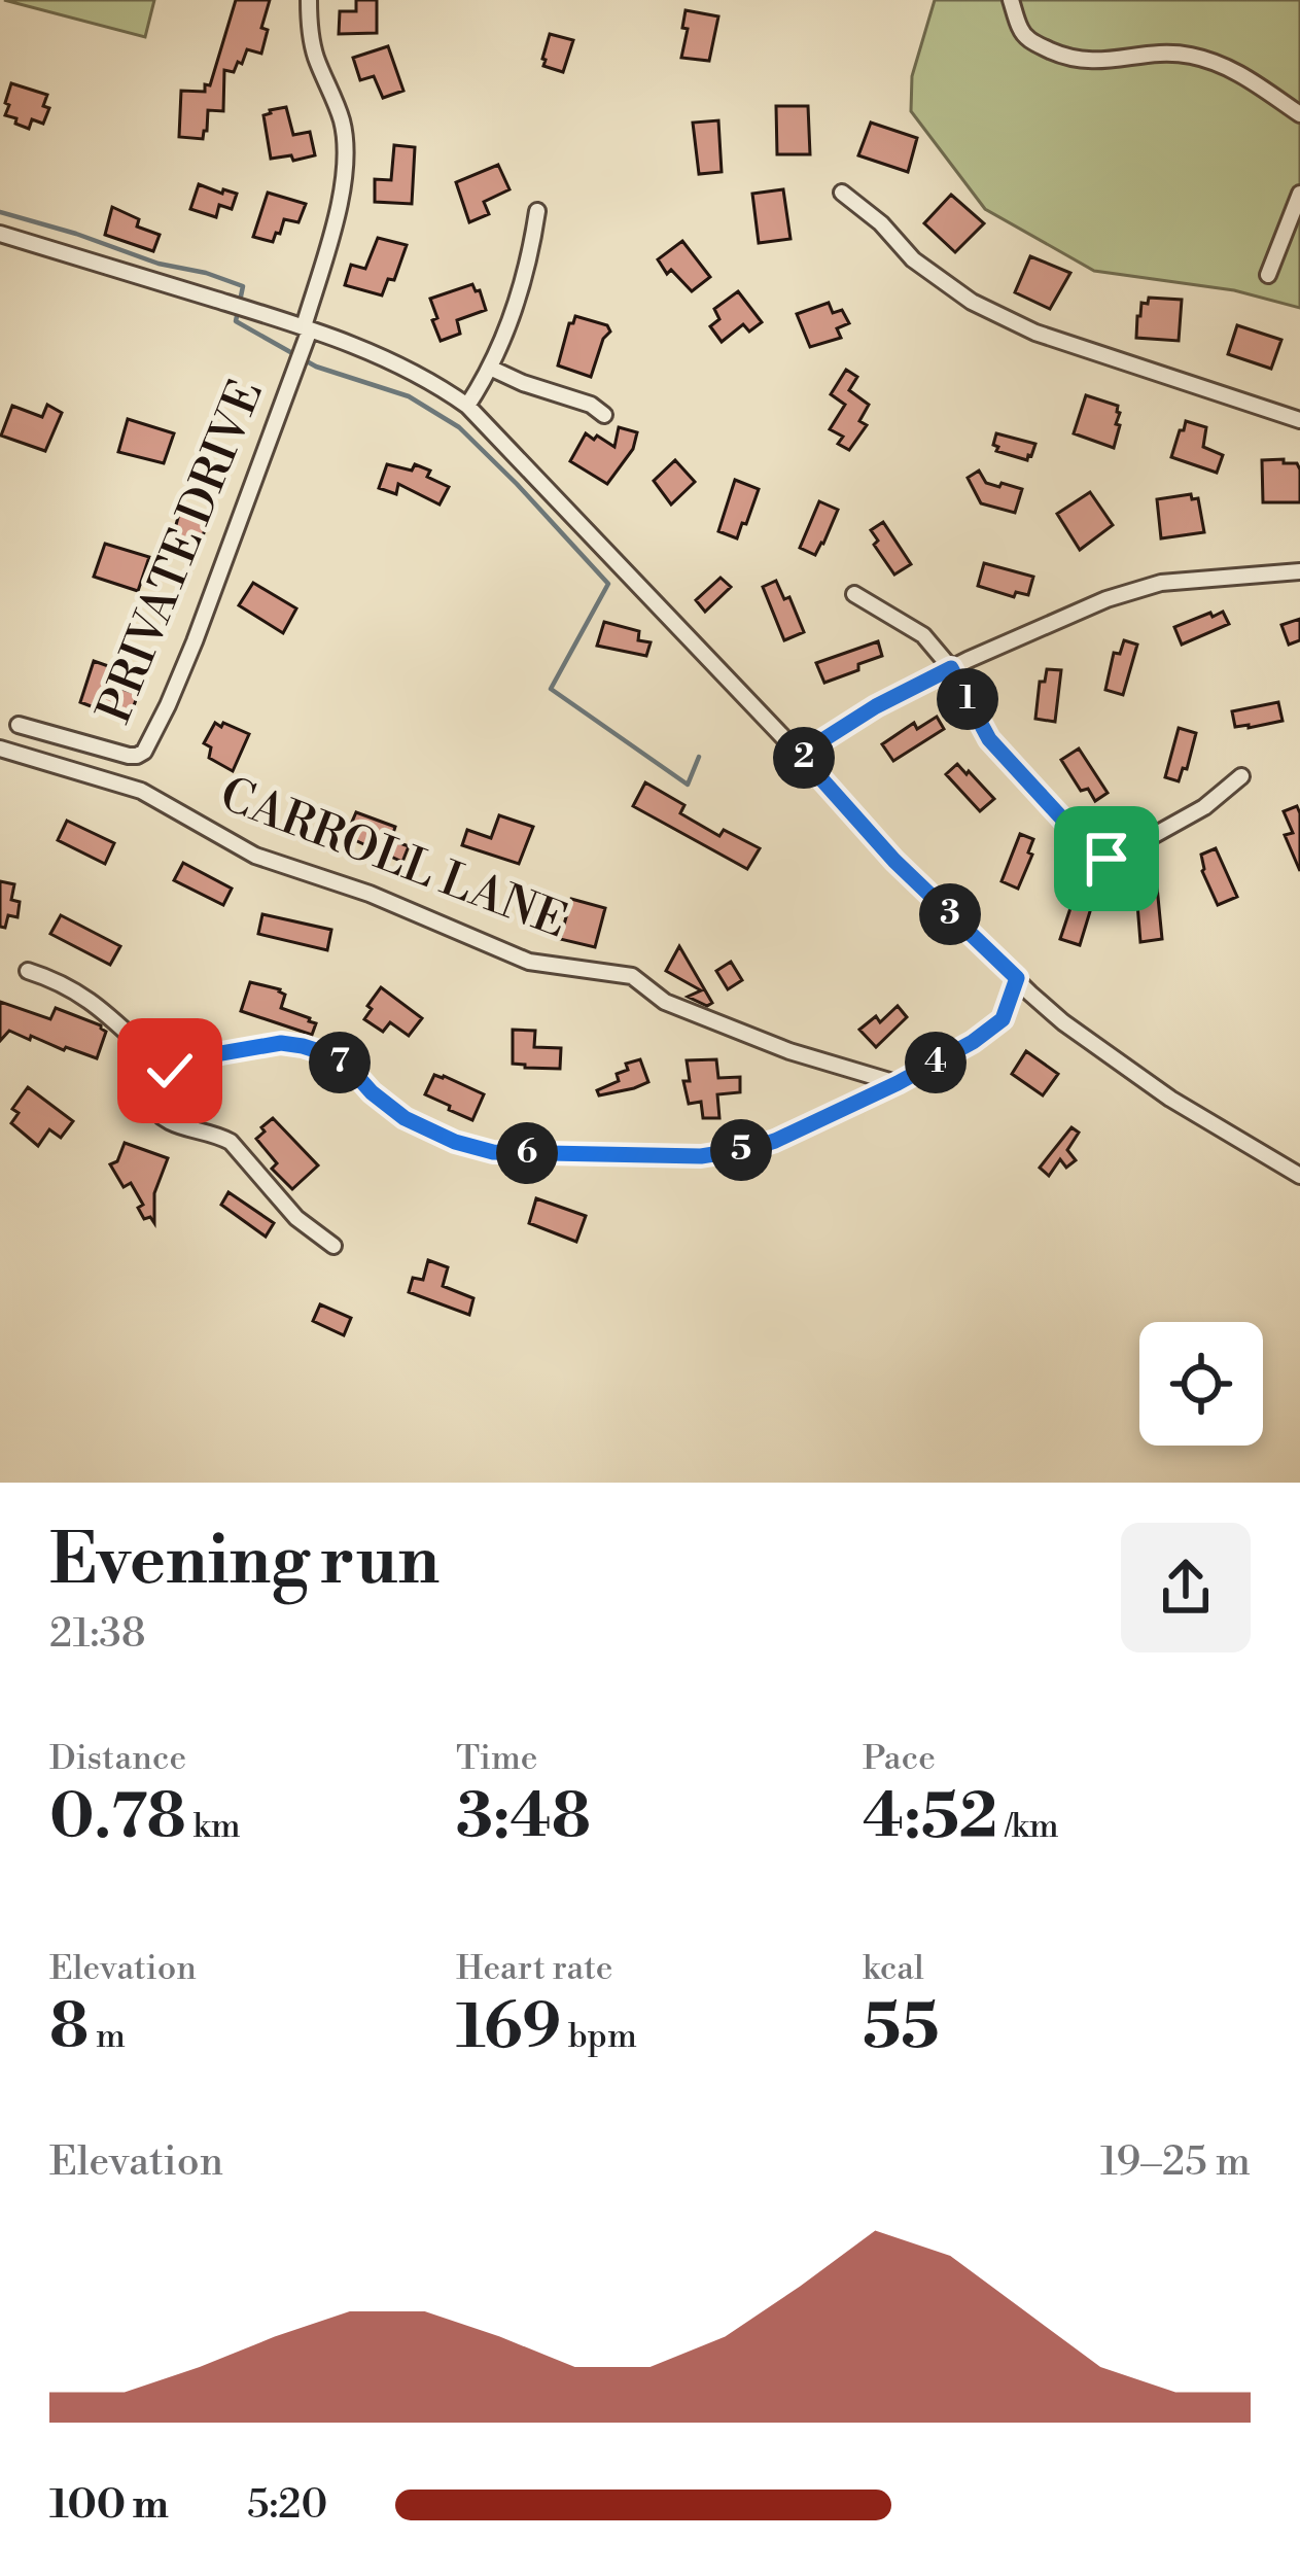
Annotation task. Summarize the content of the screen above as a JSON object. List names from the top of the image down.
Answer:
{
  "streets": {
    "street": ["PRIVATE DRIVE", "CARROLL LANE"]
  },
  "page": {
    "pins": [
      "1",
      "2",
      "3",
      "4",
      "7",
      "5",
      "6"
    ],
    "heading": ["Evening run", "21:38"],
    "stats": [
      ["Distance", "0.78 km"],
      ["Time", "3:48"],
      ["Pace", "4:52 /km"],
      ["Elevation", "8 m"],
      ["Heart rate", "169 bpm"],
      ["kcal", "55"]
    ],
    "chart": ["Elevation", "19–25 m"],
    "list": [
      {
        "name": "100 m",
        "note": "5:20"
      }
    ]
  }
}
